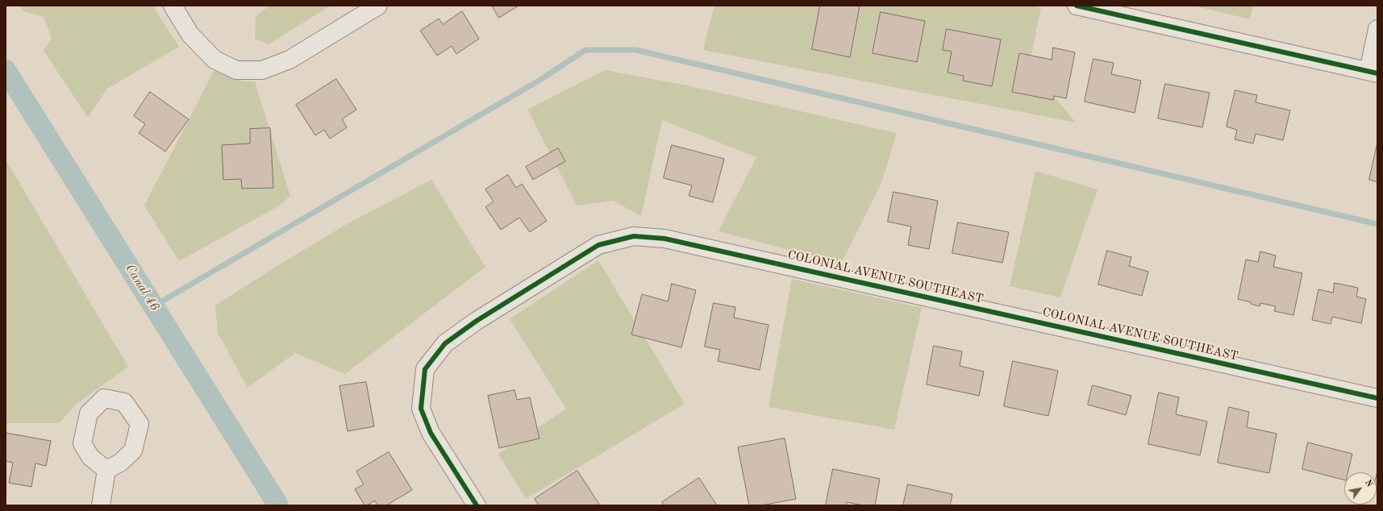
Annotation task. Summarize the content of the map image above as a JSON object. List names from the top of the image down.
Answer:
{
  "streets": {
    "street": ["COLONIAL AVENUE SOUTHEAST"]
  },
  "water": ["Canal 46"],
  "north": "top right"
}
